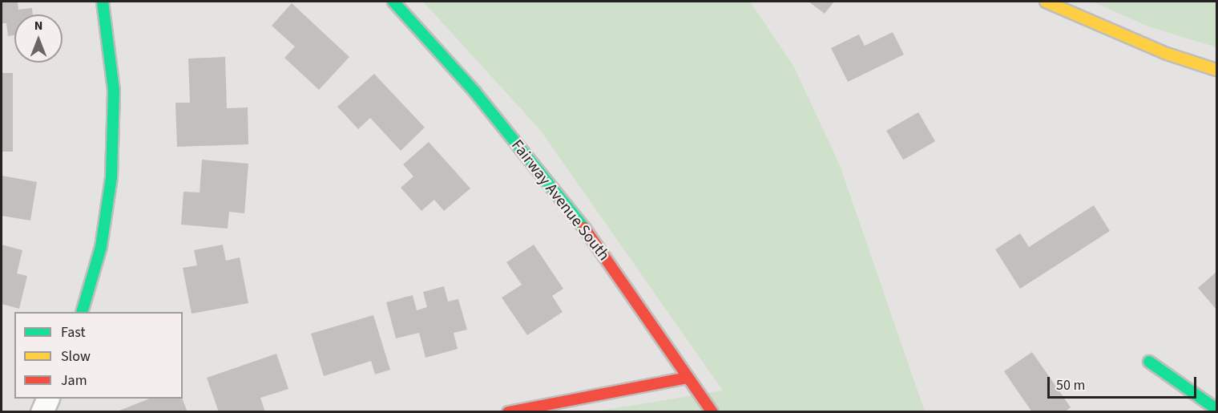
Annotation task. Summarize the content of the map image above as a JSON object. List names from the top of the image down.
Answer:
{
  "streets": {
    "street": ["Fairway Avenue South"]
  },
  "legend": ["Fast", "Slow", "Jam"],
  "scale_bar": "50 m",
  "north": "top"
}
